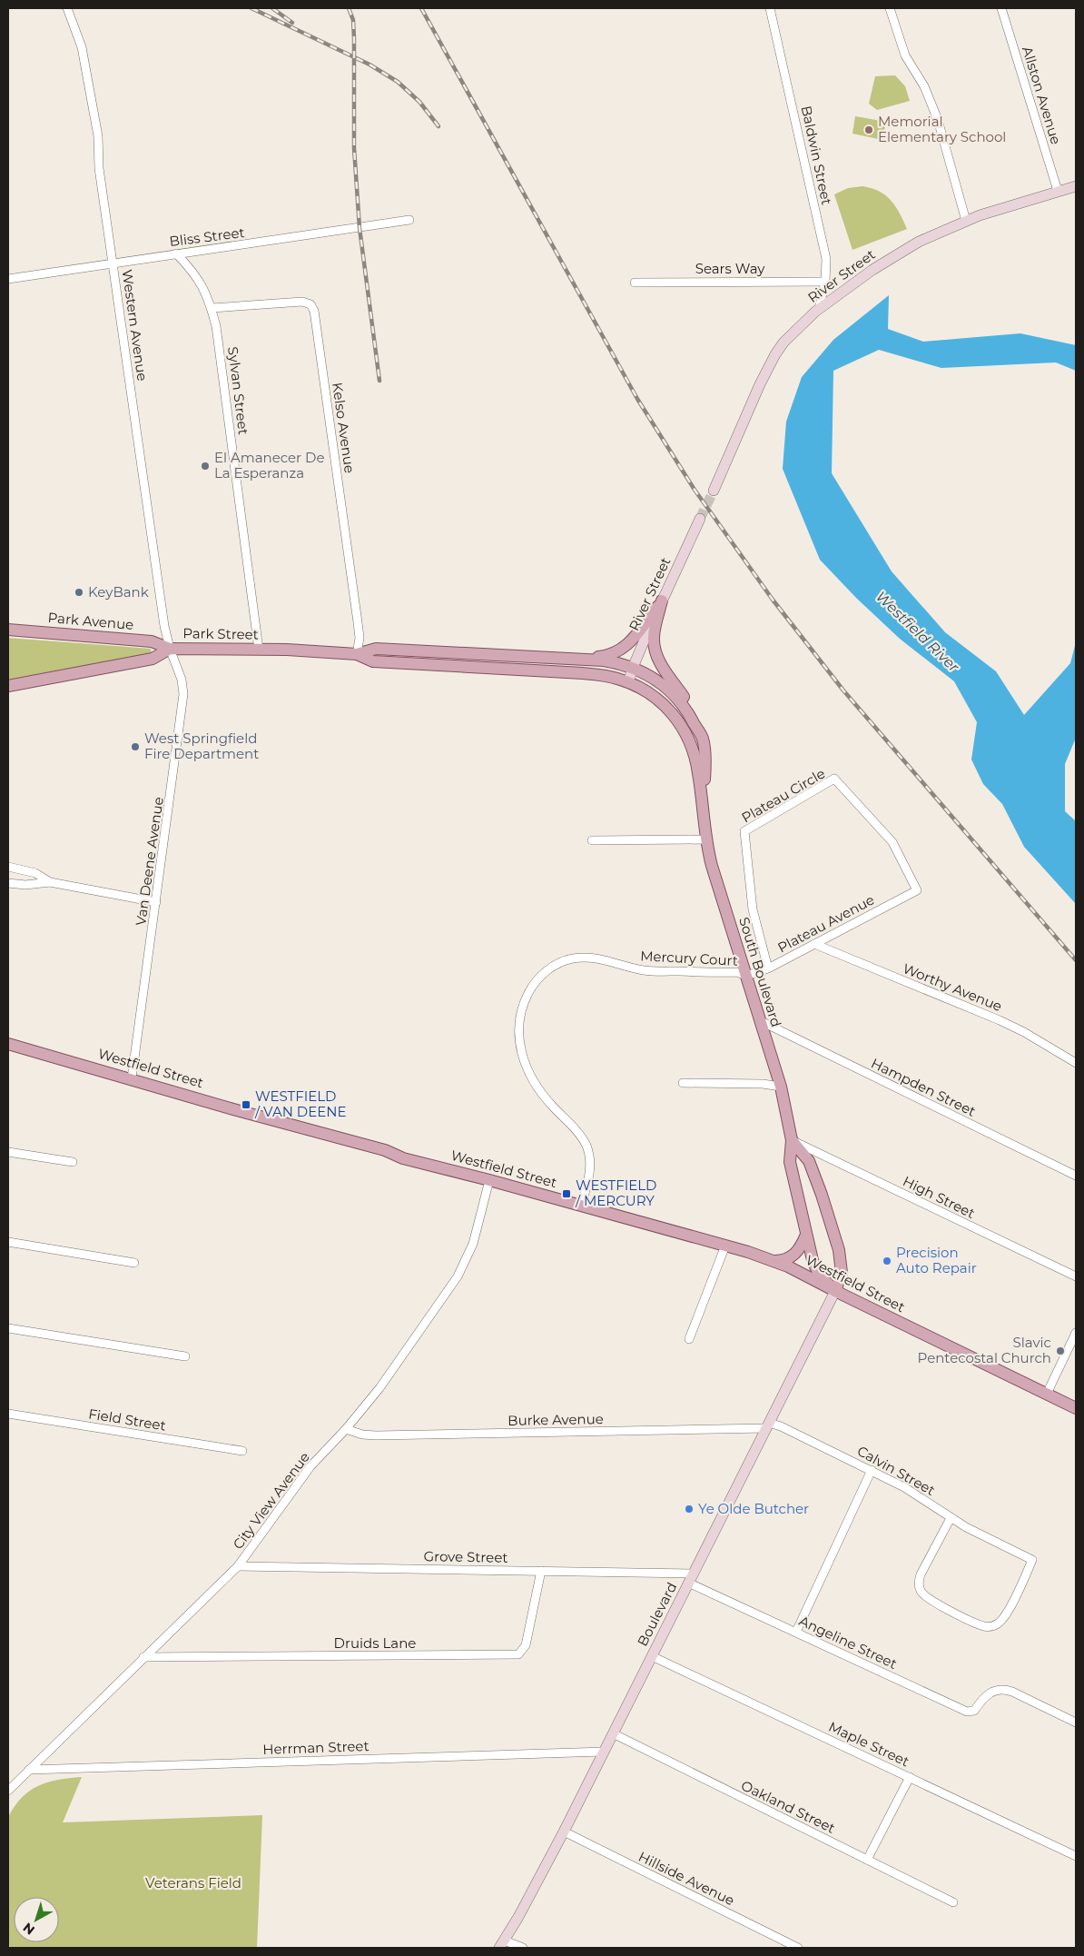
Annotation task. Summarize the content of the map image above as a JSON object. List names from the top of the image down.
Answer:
{
  "streets": {
    "main road": [
      "River Street",
      "Park Avenue",
      "Park Street",
      "South Boulevard",
      "Westfield Street",
      "Boulevard"
    ],
    "street": [
      "Allston Avenue",
      "Baldwin Street",
      "Bliss Street",
      "Sears Way",
      "Western Avenue",
      "Sylvan Street",
      "Kelso Avenue",
      "Plateau Circle",
      "Van Deene Avenue",
      "Plateau Avenue",
      "Mercury Court",
      "Worthy Avenue",
      "Hampden Street",
      "High Street",
      "Field Street",
      "Burke Avenue",
      "Calvin Street",
      "City View Avenue",
      "Grove Street",
      "Angeline Street",
      "Druids Lane",
      "Maple Street",
      "Herrman Street",
      "Oakland Street",
      "Hillside Avenue"
    ]
  },
  "crossings": [
    ["Allston Avenue", "River Street"],
    ["Baldwin Street", "Sears Way"],
    ["Baldwin Street", "River Street"],
    ["Bliss Street", "Western Avenue"],
    ["Bliss Street", "Sylvan Street"],
    ["River Street", "Park Street"],
    ["River Street", "South Boulevard"],
    ["Western Avenue", "Park Avenue"],
    ["Western Avenue", "Park Street"],
    ["Western Avenue", "Van Deene Avenue"],
    ["Sylvan Street", "Kelso Avenue"],
    ["Sylvan Street", "Park Street"],
    ["Kelso Avenue", "Park Street"],
    ["Park Avenue", "Park Street"],
    ["Park Avenue", "Van Deene Avenue"],
    ["Park Street", "Van Deene Avenue"],
    ["Park Street", "South Boulevard"],
    ["Plateau Circle", "Plateau Avenue"],
    ["Van Deene Avenue", "Westfield Street"],
    ["Plateau Avenue", "Mercury Court"],
    ["Plateau Avenue", "South Boulevard"],
    ["Plateau Avenue", "Worthy Avenue"],
    ["Mercury Court", "South Boulevard"],
    ["Mercury Court", "Westfield Street"],
    ["South Boulevard", "Westfield Street"],
    ["South Boulevard", "Hampden Street"],
    ["South Boulevard", "High Street"],
    ["South Boulevard", "Boulevard"],
    ["Westfield Street", "City View Avenue"],
    ["Westfield Street", "Boulevard"],
    ["Burke Avenue", "Calvin Street"],
    ["Burke Avenue", "City View Avenue"],
    ["Burke Avenue", "Boulevard"],
    ["Calvin Street", "Boulevard"],
    ["City View Avenue", "Grove Street"],
    ["City View Avenue", "Druids Lane"],
    ["City View Avenue", "Herrman Street"],
    ["Grove Street", "Boulevard"],
    ["Grove Street", "Angeline Street"],
    ["Grove Street", "Druids Lane"],
    ["Boulevard", "Angeline Street"],
    ["Boulevard", "Maple Street"],
    ["Boulevard", "Herrman Street"],
    ["Boulevard", "Oakland Street"],
    ["Boulevard", "Hillside Avenue"]
  ],
  "water": ["Westfield River"],
  "parks": ["Veterans Field"],
  "places": {
    "other": [
      "Memorial Elementary School",
      "El Amanecer De La Esperanza",
      "KeyBank",
      "West Springfield Fire Department",
      "Precision Auto Repair",
      "Slavic Pentecostal Church",
      "Ye Olde Butcher"
    ],
    "transit": ["WESTFIELD / VAN DEENE", "WESTFIELD / MERCURY"]
  },
  "north": "bottom left"
}
